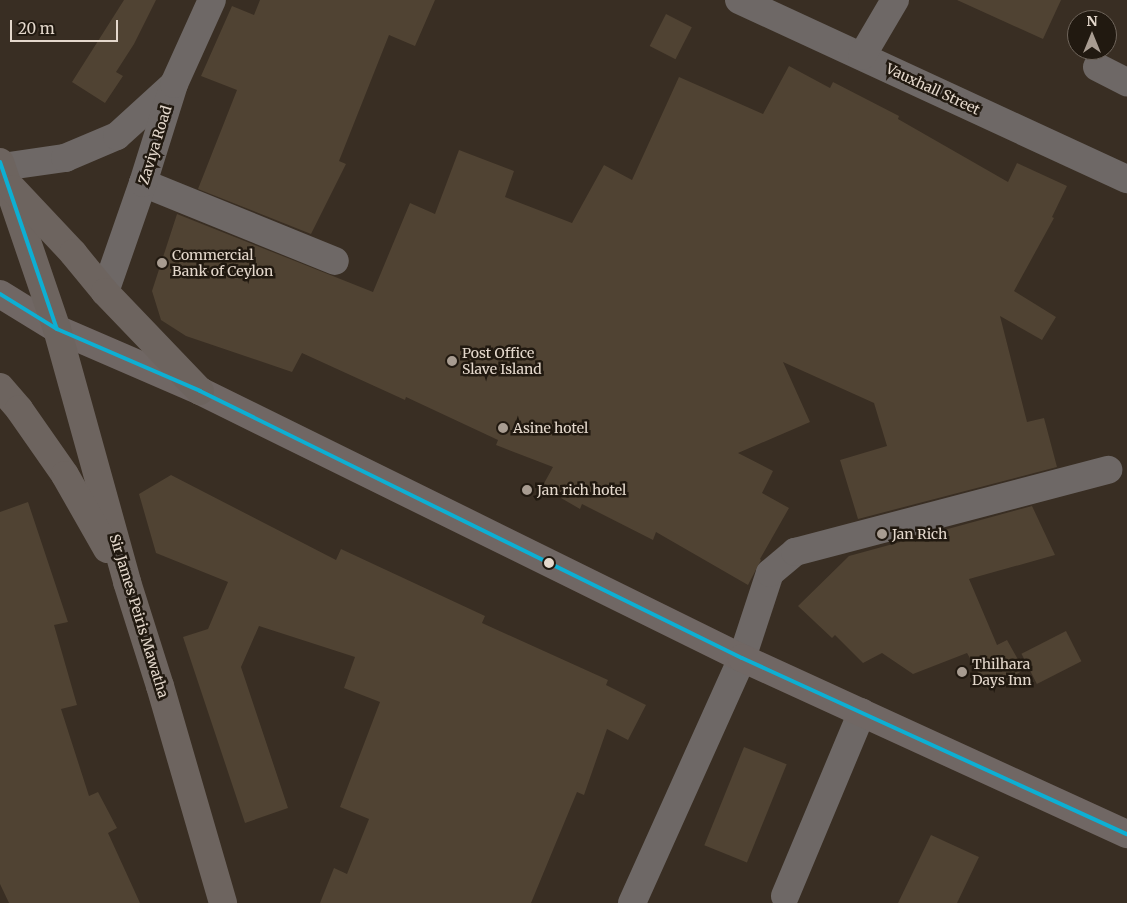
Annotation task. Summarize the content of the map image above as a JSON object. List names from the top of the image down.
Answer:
{
  "streets": {
    "highway": ["Sir James Peiris Mawatha"],
    "street": ["Vauxhall Street", "Zaviya Road"]
  },
  "places": [
    "Commercial Bank of Ceylon",
    "Post Office Slave Island",
    "Asine hotel",
    "Jan rich hotel",
    "Jan Rich",
    "Thilhara Days Inn"
  ],
  "scale_bar": "20 m",
  "north": "top"
}
